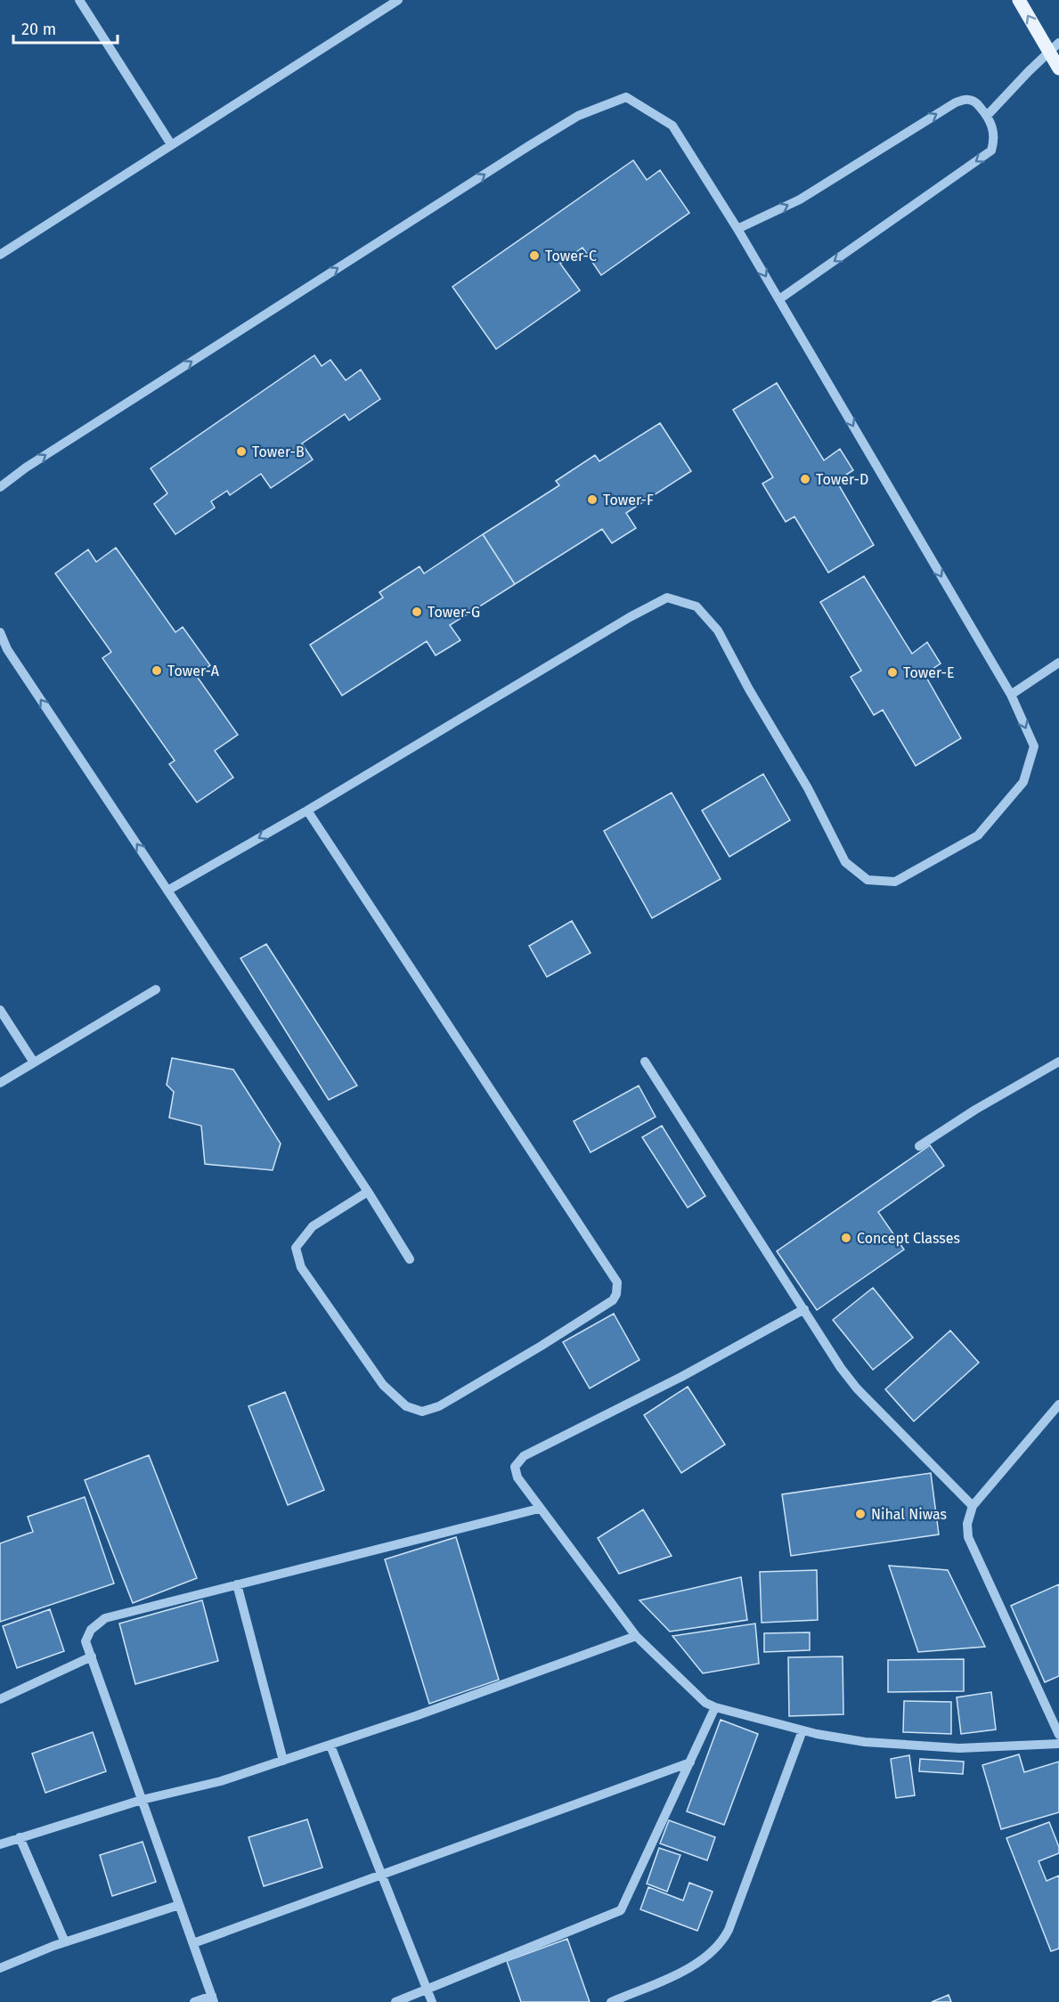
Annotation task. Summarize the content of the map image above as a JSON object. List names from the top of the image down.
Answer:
{
  "places": [
    "Tower-C",
    "Tower-B",
    "Tower-D",
    "Tower-F",
    "Tower-G",
    "Tower-A",
    "Tower-E",
    "Concept Classes",
    "Nihal Niwas"
  ],
  "scale_bar": "20 m"
}
